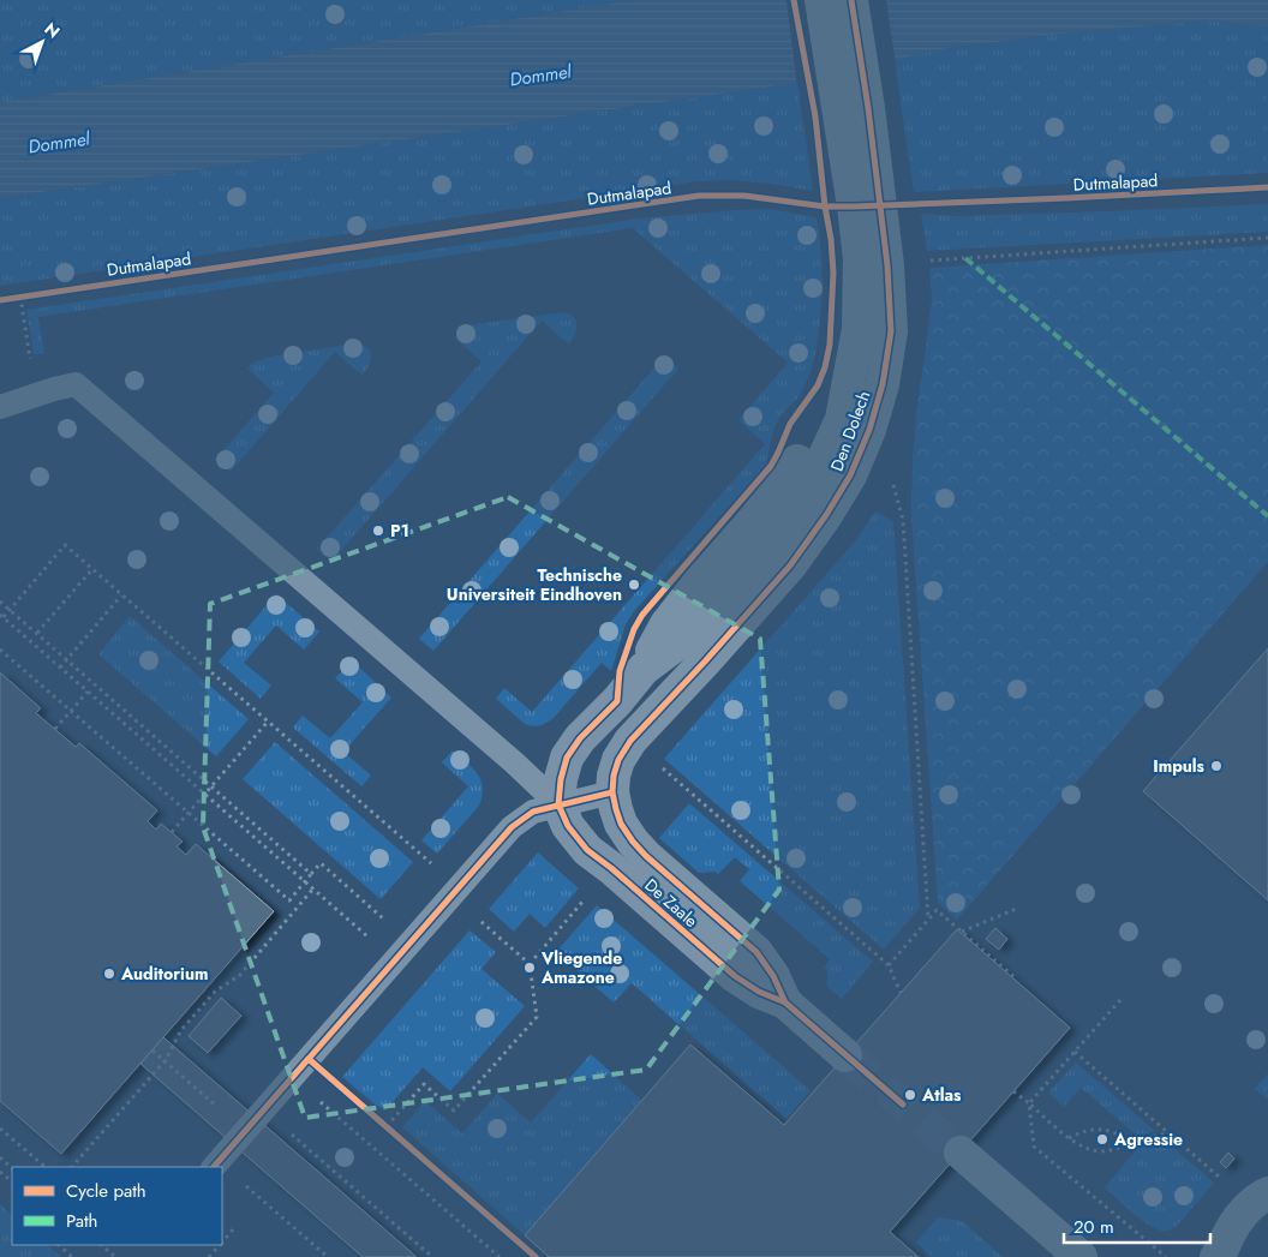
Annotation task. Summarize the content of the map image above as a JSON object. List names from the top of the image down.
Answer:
{
  "streets": {
    "street": ["Den Dolech", "De Zaale"],
    "cycle path": ["Dutmalapad"]
  },
  "crossings": [
    ["Den Dolech", "De Zaale"]
  ],
  "water": ["Dommel"],
  "places": [
    "P1",
    "Technische Universiteit Eindhoven",
    "Impuls",
    "Vliegende Amazone",
    "Auditorium",
    "Atlas",
    "Agressie"
  ],
  "legend": ["Cycle path", "Path"],
  "scale_bar": "20 m",
  "north": "top right"
}
